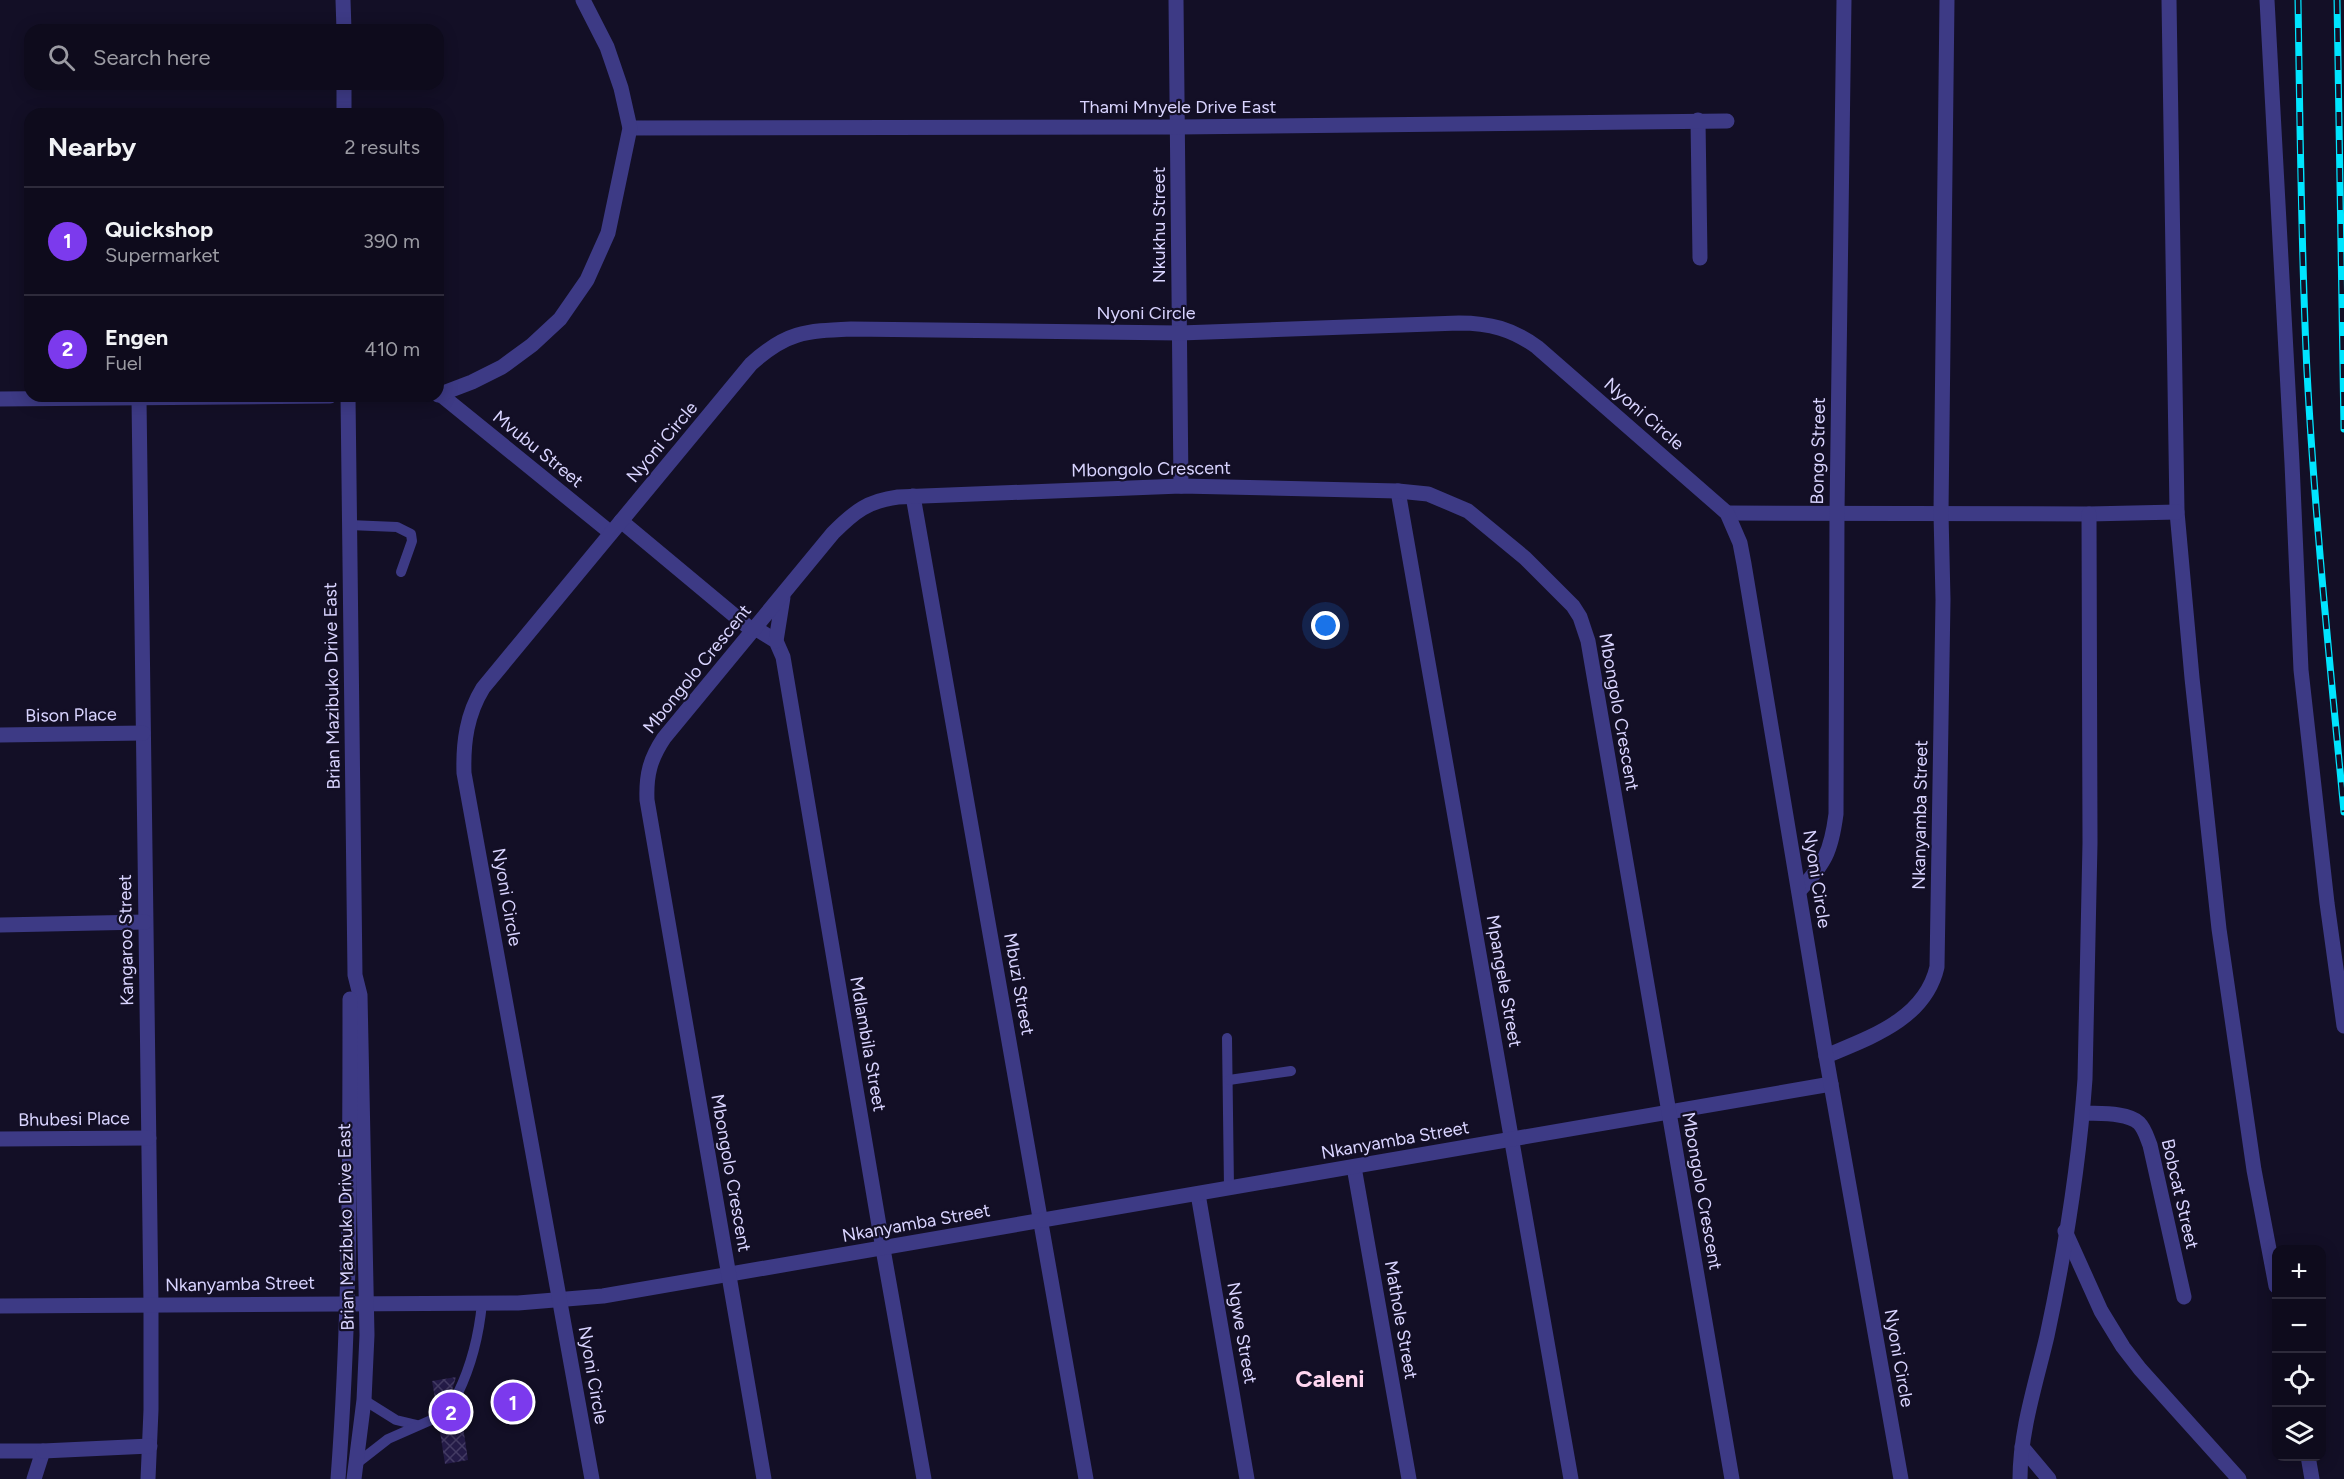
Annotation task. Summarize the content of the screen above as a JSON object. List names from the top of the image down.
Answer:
{
  "streets": {
    "street": [
      "Thami Mnyele Drive East",
      "Nkukhu Street",
      "Nyoni Circle",
      "Mvubu Street",
      "Bongo Street",
      "Mbongolo Crescent",
      "Brian Mazibuko Drive East",
      "Bison Place",
      "Nkanyamba Street",
      "Kangaroo Street",
      "Mpangele Street",
      "Mbuzi Street",
      "Mdlambila Street",
      "Bhubesi Place",
      "Bobcat Street",
      "Mathole Street",
      "Ngwe Street"
    ]
  },
  "crossings": [
    ["Thami Mnyele Drive East", "Nkukhu Street"],
    ["Nkukhu Street", "Nyoni Circle"],
    ["Nkukhu Street", "Mbongolo Crescent"],
    ["Nyoni Circle", "Mvubu Street"],
    ["Nyoni Circle", "Bongo Street"],
    ["Nyoni Circle", "Nkanyamba Street"],
    ["Mbongolo Crescent", "Nkanyamba Street"],
    ["Mbongolo Crescent", "Mpangele Street"],
    ["Mbongolo Crescent", "Mbuzi Street"],
    ["Brian Mazibuko Drive East", "Nkanyamba Street"],
    ["Bison Place", "Kangaroo Street"],
    ["Nkanyamba Street", "Kangaroo Street"],
    ["Nkanyamba Street", "Mpangele Street"],
    ["Nkanyamba Street", "Mbuzi Street"],
    ["Nkanyamba Street", "Mdlambila Street"],
    ["Nkanyamba Street", "Mathole Street"],
    ["Nkanyamba Street", "Ngwe Street"],
    ["Kangaroo Street", "Bhubesi Place"]
  ],
  "districts": ["Caleni"],
  "page": {
    "search": "Search here",
    "heading": ["Nearby", "2 results"],
    "list": [
      {
        "mark": "1",
        "name": "Quickshop",
        "note": "Supermarket",
        "value": "390 m"
      },
      {
        "mark": "2",
        "name": "Engen",
        "note": "Fuel",
        "value": "410 m"
      }
    ],
    "map_buttons": ["+", "−"],
    "pins": ["1", "2"]
  }
}
